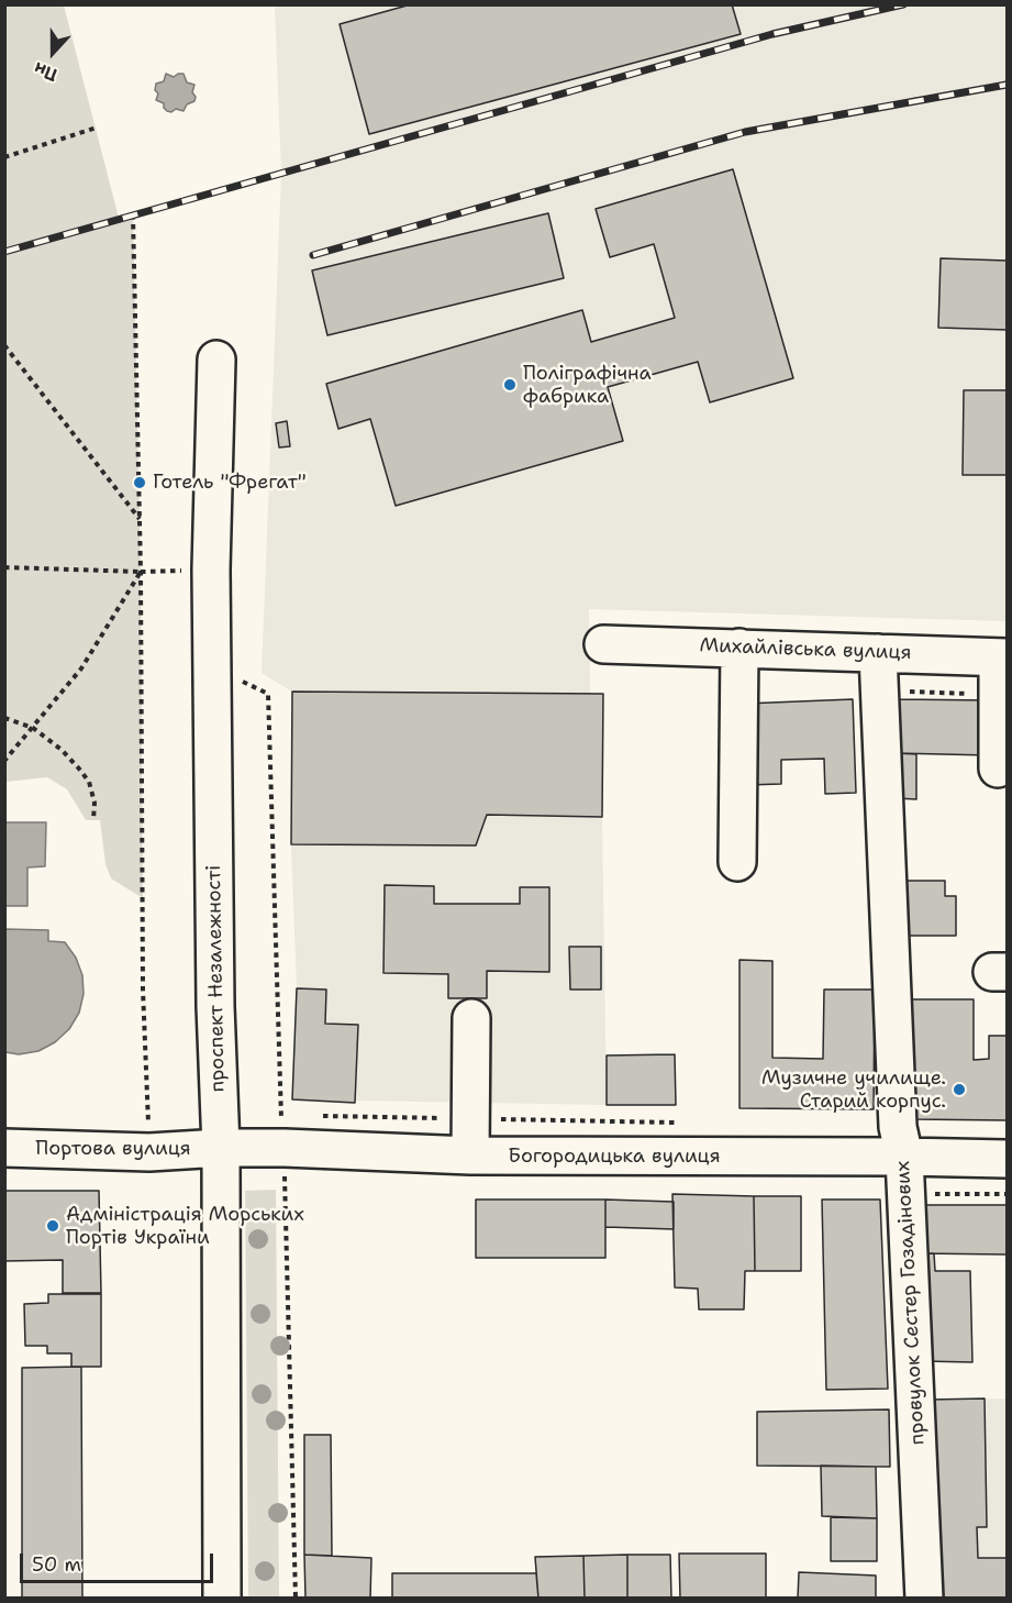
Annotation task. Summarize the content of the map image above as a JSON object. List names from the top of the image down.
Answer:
{
  "streets": {
    "street": [
      "Михайлівська вулиця",
      "проспект Незалежності",
      "Портова вулиця",
      "Богородицька вулиця",
      "провулок Сестер Гозадінових"
    ]
  },
  "crossings": [
    ["Михайлівська вулиця", "провулок Сестер Гозадінових"],
    ["проспект Незалежності", "Портова вулиця"],
    ["проспект Незалежності", "Богородицька вулиця"],
    ["Портова вулиця", "Богородицька вулиця"],
    ["Богородицька вулиця", "провулок Сестер Гозадінових"]
  ],
  "places": [
    "Поліграфічна фабрика",
    "Готель \"Фрегат\"",
    "Музичне училище. Старий корпус.",
    "Адміністрація Морських Портів України"
  ],
  "scale_bar": "50 m",
  "north": "bottom"
}
